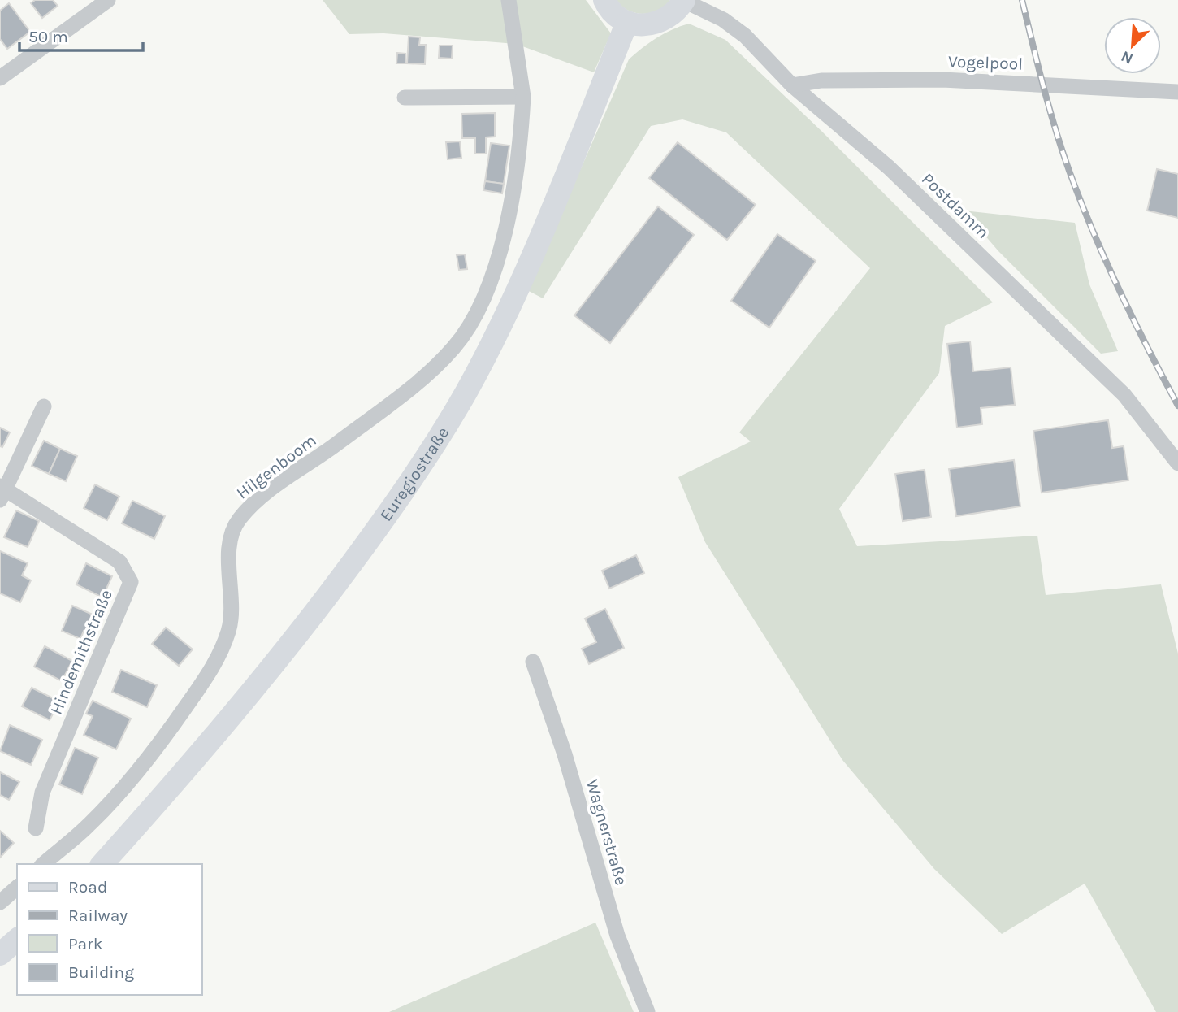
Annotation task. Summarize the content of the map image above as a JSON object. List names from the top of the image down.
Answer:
{
  "streets": {
    "main road": ["Euregiostraße"],
    "street": [
      "Vogelpool",
      "Postdamm",
      "Hilgenboom",
      "Hindemithstraße",
      "Wagnerstraße"
    ]
  },
  "crossings": [
    ["Vogelpool", "Postdamm"]
  ],
  "legend": [
    "Road",
    "Railway",
    "Park",
    "Building"
  ],
  "scale_bar": "50 m",
  "north": "bottom left"
}
